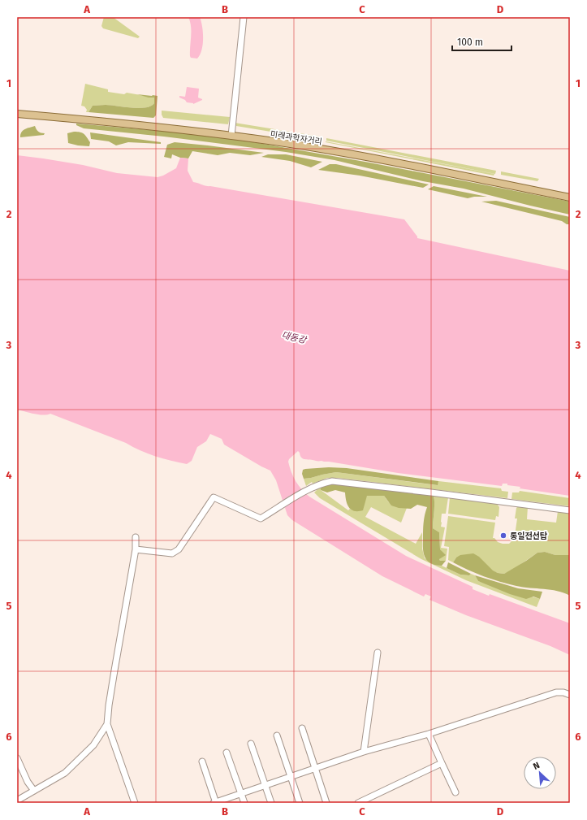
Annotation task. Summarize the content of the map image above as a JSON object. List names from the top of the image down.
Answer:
{
  "streets": {
    "main road": ["미래과학자거리"]
  },
  "water": ["대동강"],
  "places": ["통일전선탑"],
  "scale_bar": "100 m",
  "north": "top left",
  "grid": {
    "columns": [
      "A",
      "B",
      "C",
      "D"
    ],
    "rows": [
      "1",
      "2",
      "3",
      "4",
      "5",
      "6"
    ]
  }
}
